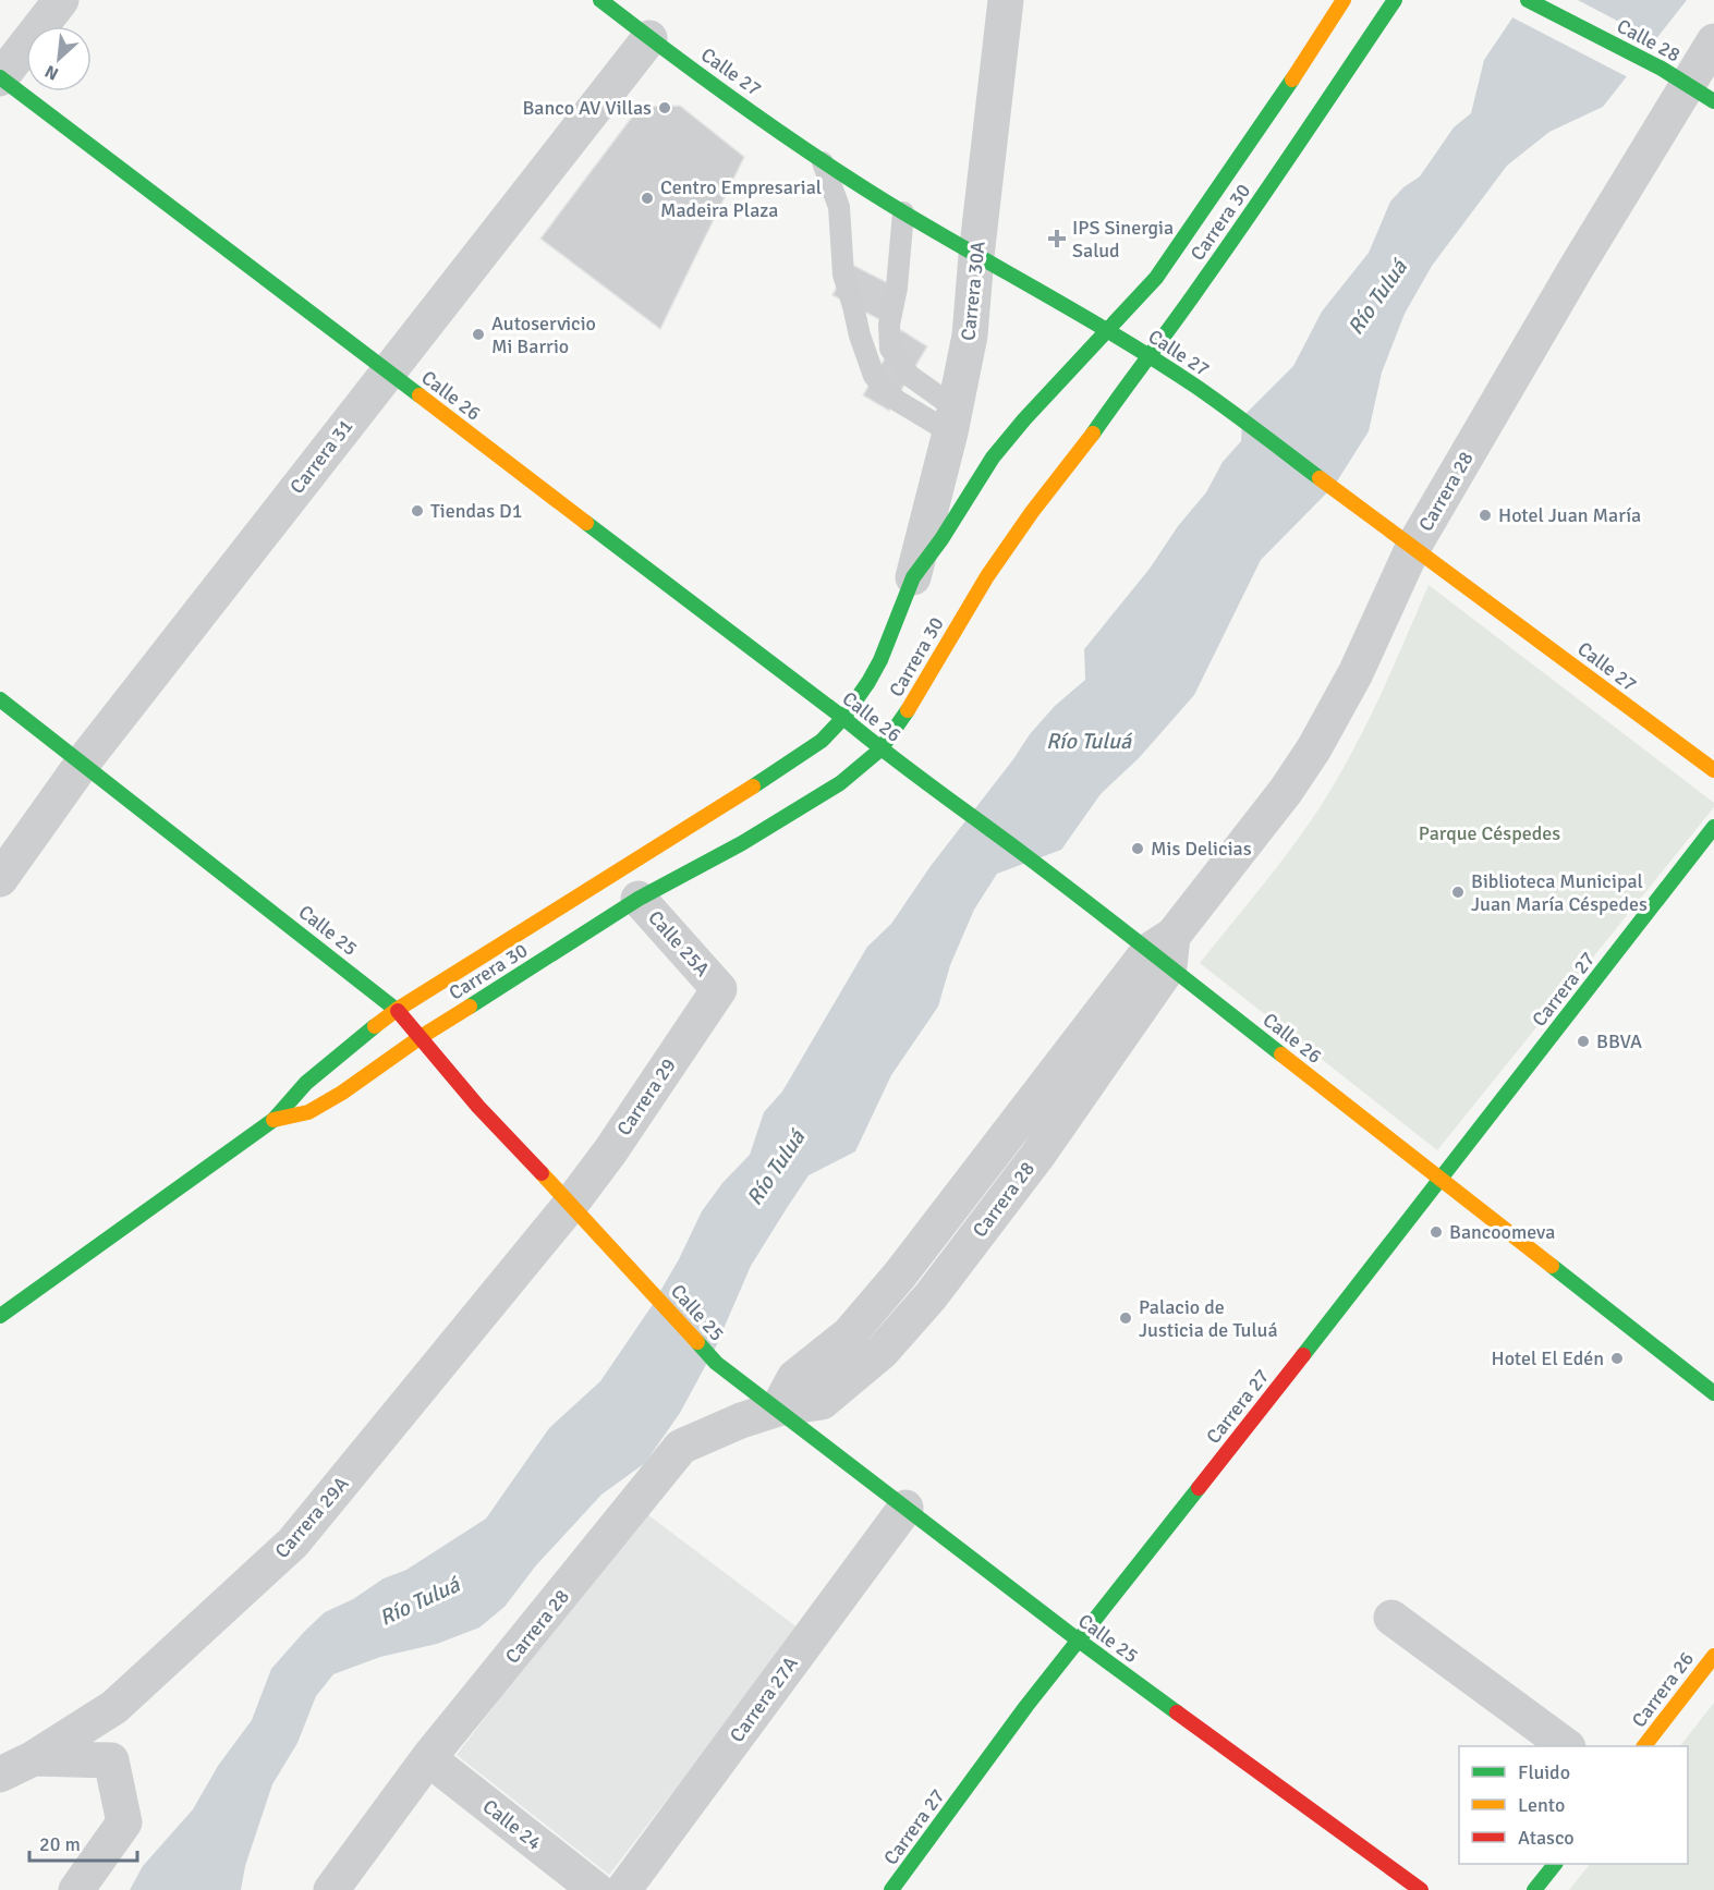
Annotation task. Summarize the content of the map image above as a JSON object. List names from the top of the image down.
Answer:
{
  "streets": {
    "main road": [
      "Calle 28",
      "Calle 27",
      "Carrera 30",
      "Calle 26",
      "Calle 25",
      "Carrera 27",
      "Carrera 26"
    ],
    "street": [
      "Carrera 30A",
      "Carrera 31",
      "Carrera 28",
      "Calle 25A",
      "Carrera 29",
      "Carrera 29A",
      "Carrera 27A",
      "Calle 24"
    ]
  },
  "crossings": [
    ["Calle 28", "Carrera 28"],
    ["Calle 27", "Carrera 30"],
    ["Calle 27", "Carrera 30A"],
    ["Calle 27", "Carrera 31"],
    ["Calle 27", "Carrera 28"],
    ["Carrera 30", "Carrera 30A"],
    ["Carrera 30", "Calle 26"],
    ["Carrera 30", "Calle 25"],
    ["Carrera 30", "Calle 25A"],
    ["Calle 26", "Carrera 31"],
    ["Calle 26", "Carrera 28"],
    ["Calle 26", "Carrera 27"],
    ["Carrera 31", "Calle 25"],
    ["Carrera 28", "Calle 25"],
    ["Carrera 28", "Calle 24"],
    ["Calle 25", "Carrera 27"],
    ["Calle 25", "Carrera 29"],
    ["Calle 25", "Carrera 29A"],
    ["Calle 25", "Carrera 27A"],
    ["Calle 25A", "Carrera 29"],
    ["Carrera 29", "Carrera 29A"]
  ],
  "water": ["Río Tuluá"],
  "parks": ["Parque Céspedes"],
  "places": {
    "other": [
      "Banco AV Villas",
      "Centro Empresarial Madeira Plaza",
      "Autoservicio Mi Barrio",
      "Tiendas D1",
      "Hotel Juan María",
      "Mis Delicias",
      "Biblioteca Municipal Juan María Céspedes",
      "BBVA",
      "Bancoomeva",
      "Palacio de Justicia de Tuluá",
      "Hotel El Edén"
    ],
    "health": ["IPS Sinergia Salud"]
  },
  "legend": ["Fluido", "Lento", "Atasco"],
  "scale_bar": "20 m",
  "north": "bottom left"
}
